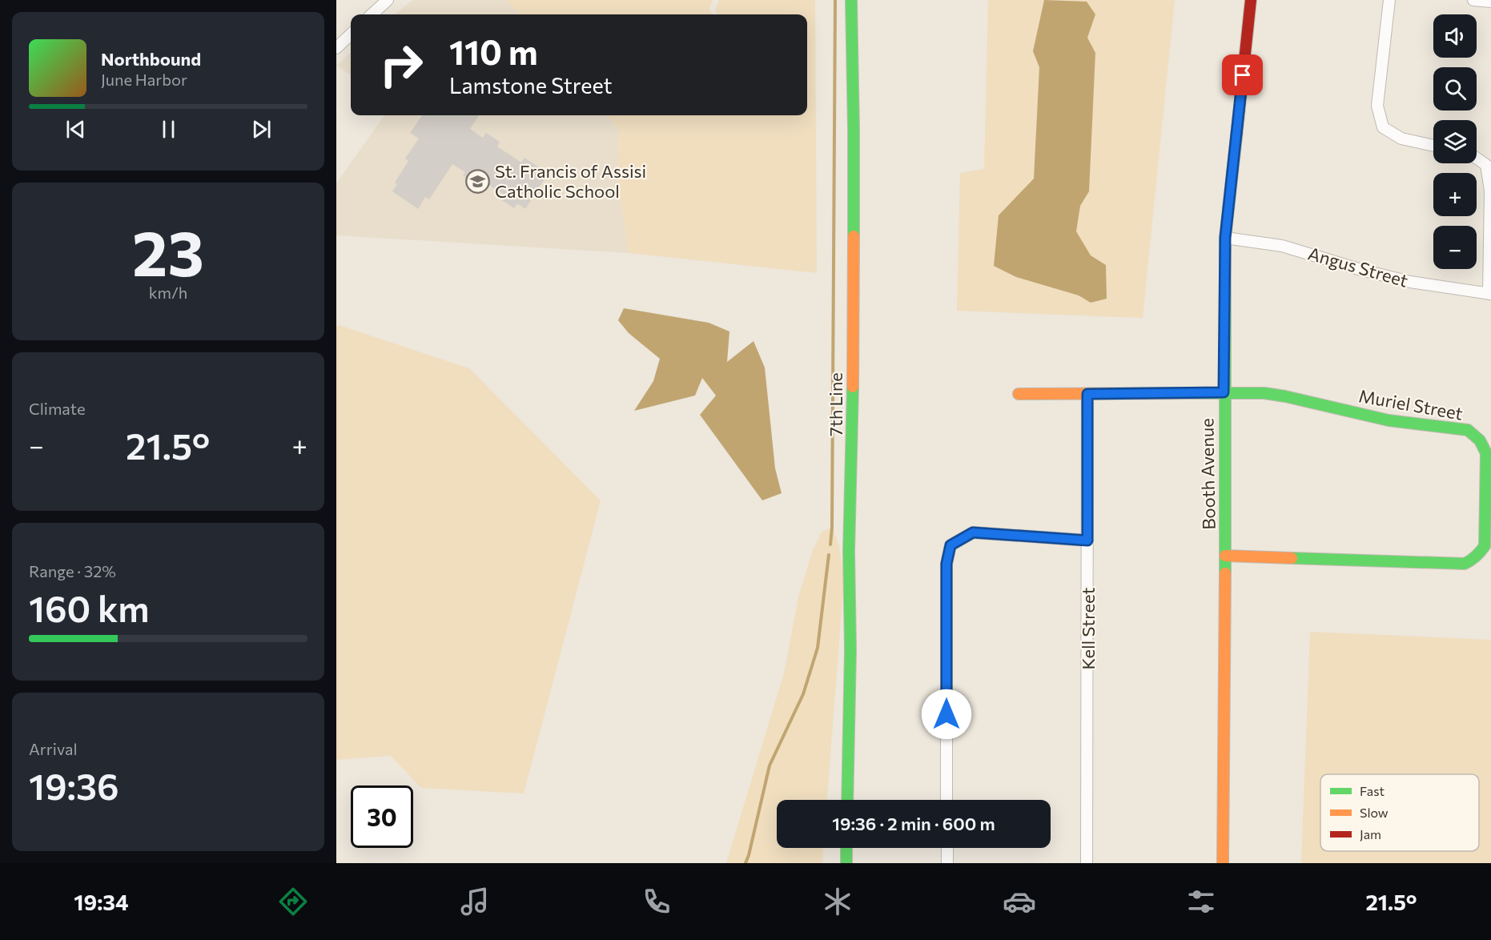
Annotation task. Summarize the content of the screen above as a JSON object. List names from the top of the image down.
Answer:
{
  "streets": {
    "street": [
      "Angus Street",
      "7th Line",
      "Muriel Street",
      "Booth Avenue",
      "Kell Street"
    ]
  },
  "crossings": [
    ["Angus Street", "Booth Avenue"],
    ["Muriel Street", "Booth Avenue"],
    ["Muriel Street", "Kell Street"]
  ],
  "places": {
    "school or university": ["St. Francis of Assisi Catholic School"]
  },
  "legend": ["Fast", "Slow", "Jam"],
  "page": {
    "map_buttons": ["+", "−"],
    "turn": ["110 m", "Lamstone Street"],
    "song": ["Northbound", "June Harbor"],
    "tile": [
      ["23", "km/h"],
      "Climate",
      ["Range · 32%", "160 km"],
      ["Arrival", "19:36"]
    ],
    "heat": ["−", "21.5°", "+"],
    "limit": "30",
    "trip": "19:36 · 2 min · 600 m",
    "tabs": ["19:34", "21.5°"]
  }
}
